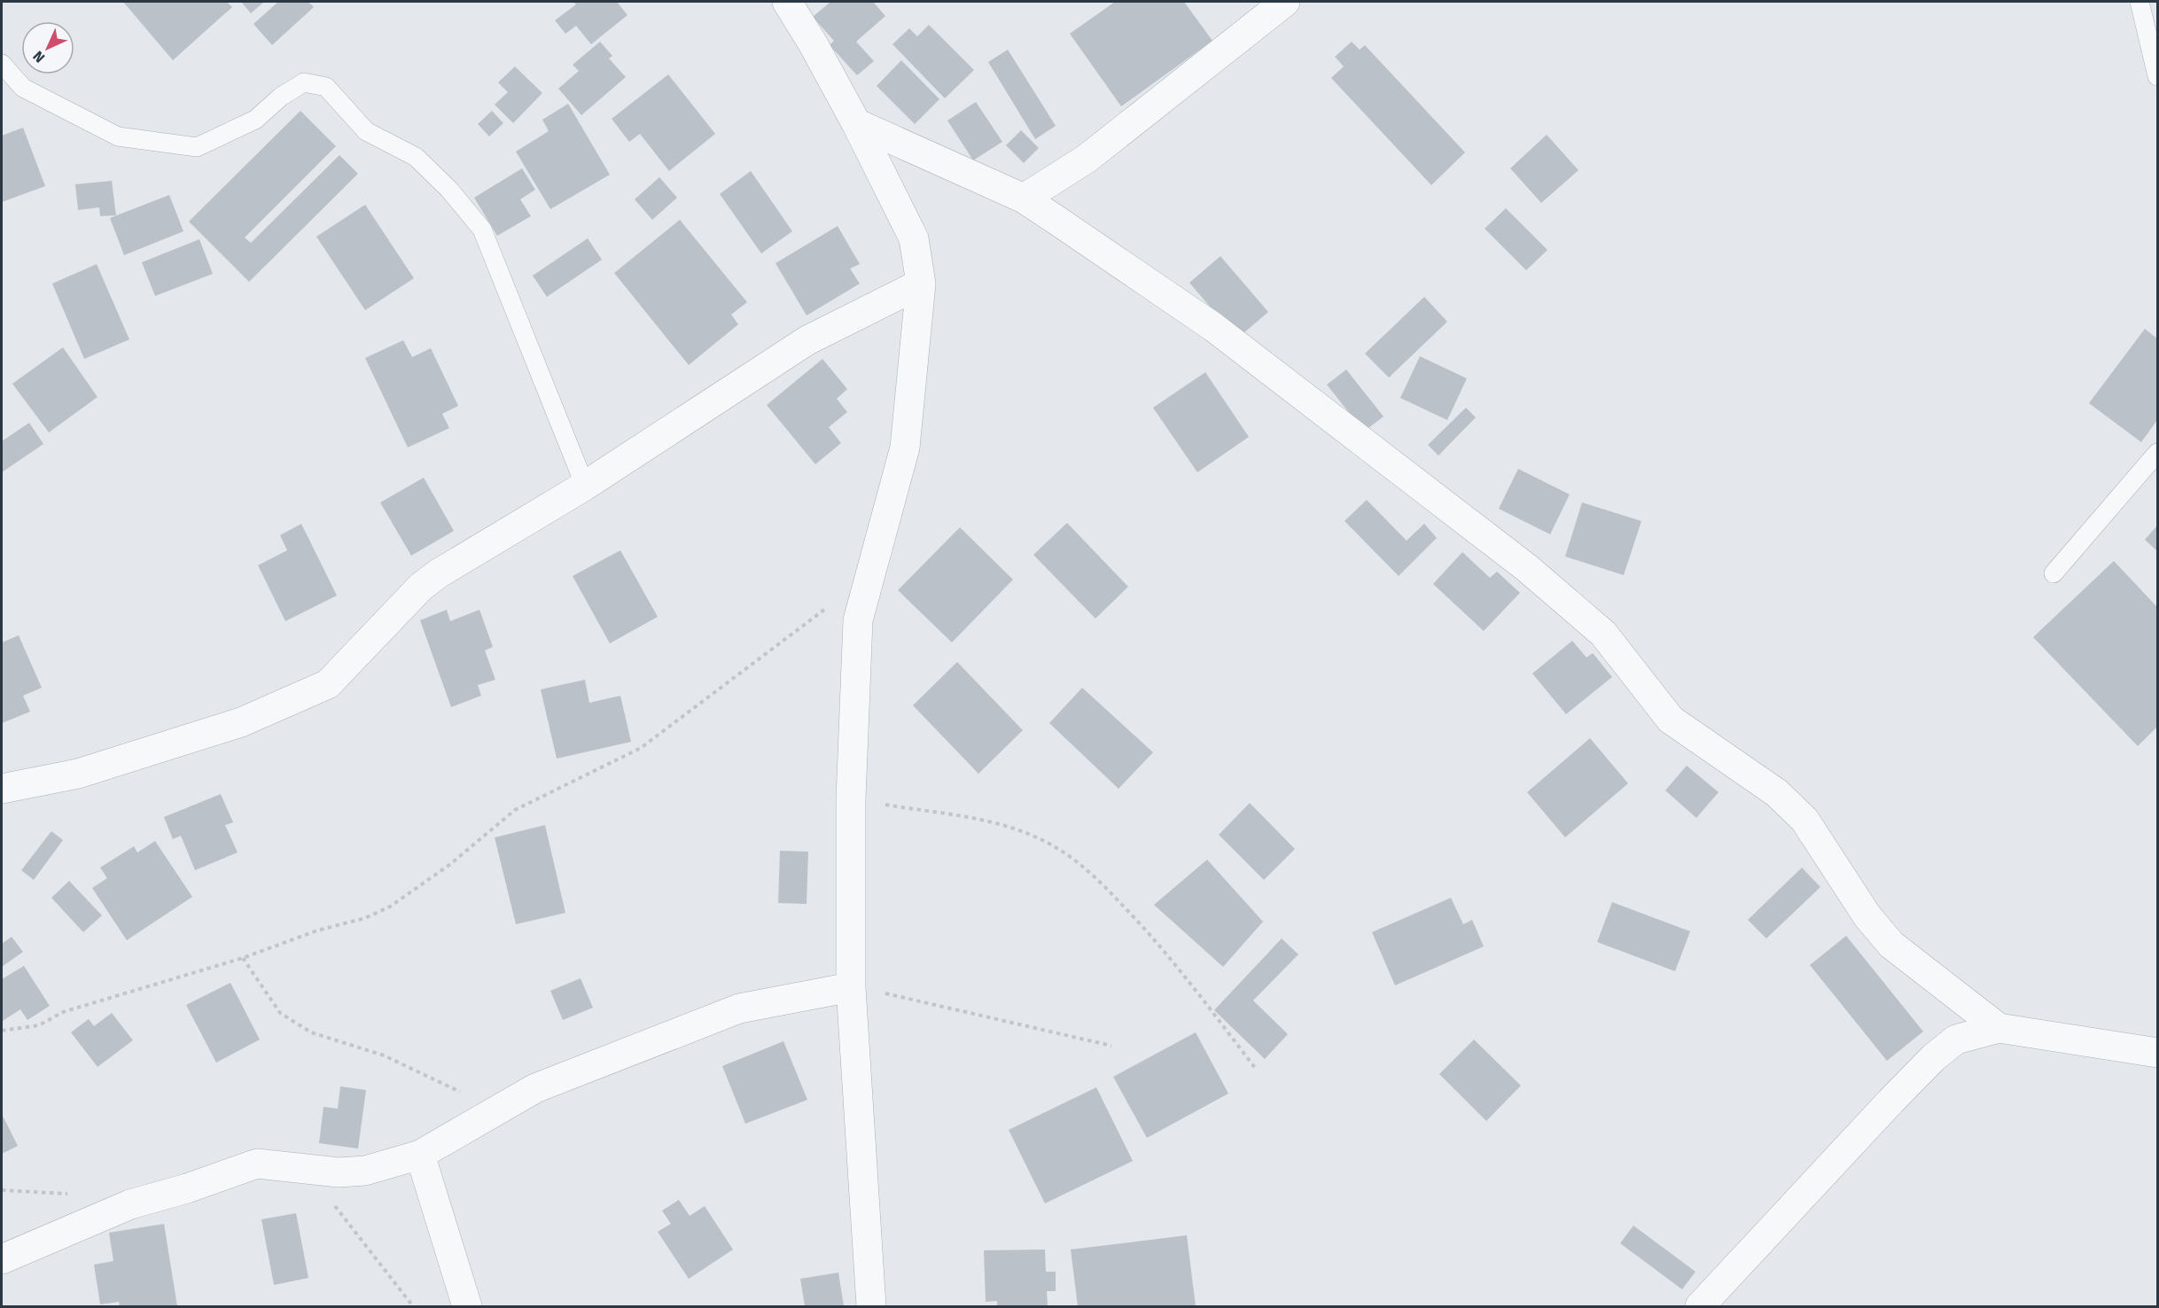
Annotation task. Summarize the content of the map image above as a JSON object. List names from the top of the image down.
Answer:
{
  "north": "bottom left"
}
